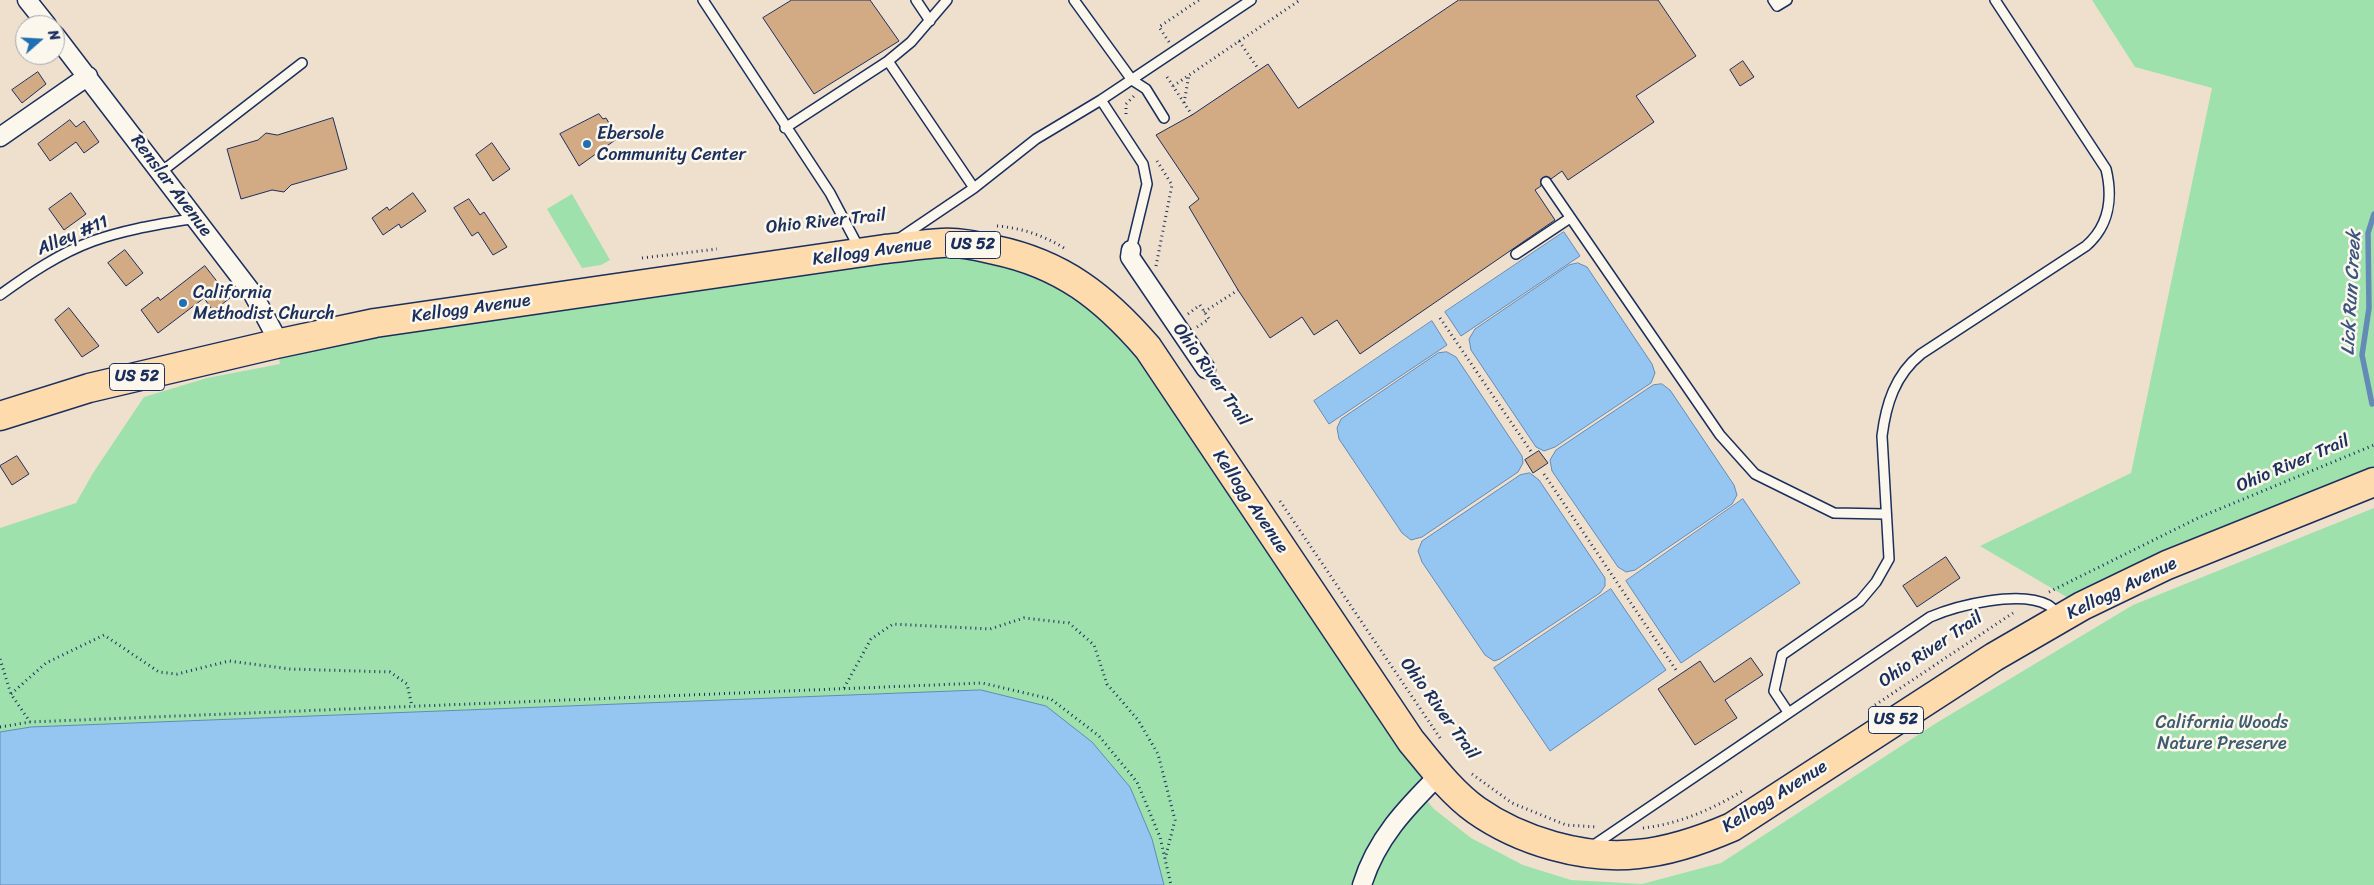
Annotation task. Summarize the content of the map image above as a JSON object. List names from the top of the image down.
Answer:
{
  "streets": {
    "main road": ["US 52", "Kellogg Avenue"],
    "street": ["Renslar Avenue"],
    "lane": ["Alley #11"],
    "path": ["Ohio River Trail"]
  },
  "crossings": [
    ["Renslar Avenue", "Alley #11"],
    ["Renslar Avenue", "Kellogg Avenue"]
  ],
  "water": ["Lick Run Creek"],
  "parks": ["California Woods Nature Preserve"],
  "places": ["Ebersole Community Center", "California Methodist Church"],
  "north": "right"
}
